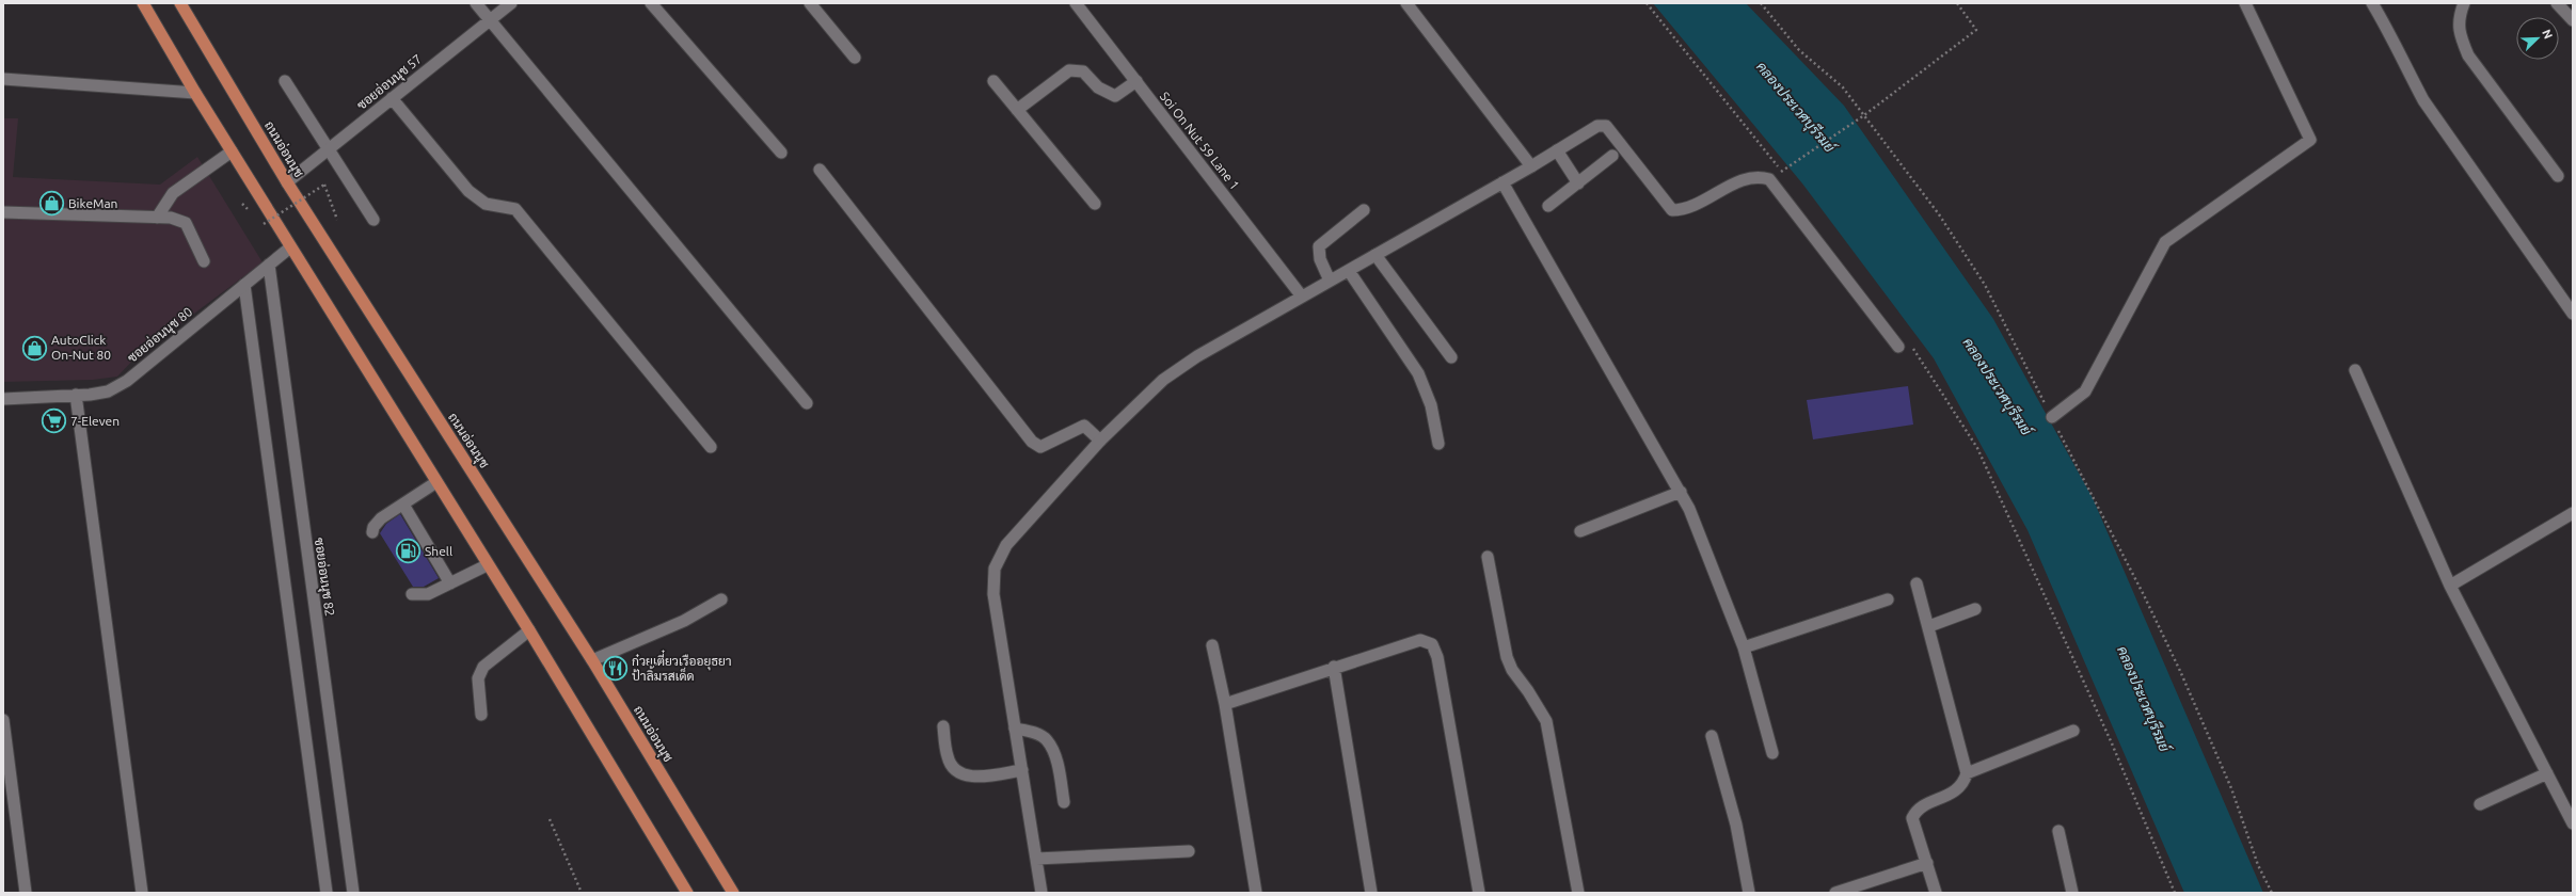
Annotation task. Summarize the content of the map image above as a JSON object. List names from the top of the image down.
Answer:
{
  "streets": {
    "main road": ["ถนนอ่อนนุช"],
    "street": [
      "ซอยอ่อนนุช 57",
      "Soi On Nut 59 Lane 1",
      "ซอยอ่อนนุช 80",
      "ซอยอ่อนนุช 82"
    ]
  },
  "crossings": [
    ["ซอยอ่อนนุช 57", "ถนนอ่อนนุช"],
    ["ซอยอ่อนนุช 80", "ซอยอ่อนนุช 82"]
  ],
  "water": ["คลองประเวศบุรีรมย์"],
  "places": {
    "shop": ["BikeMan", "AutoClick On-Nut 80"],
    "supermarket": ["7-Eleven"],
    "fuel station": ["Shell"],
    "restaurant": ["ก๋วยเตี๋ยวเรืออยุธยา ป้าลิ้มรสเด็ด"]
  },
  "north": "top right"
}
